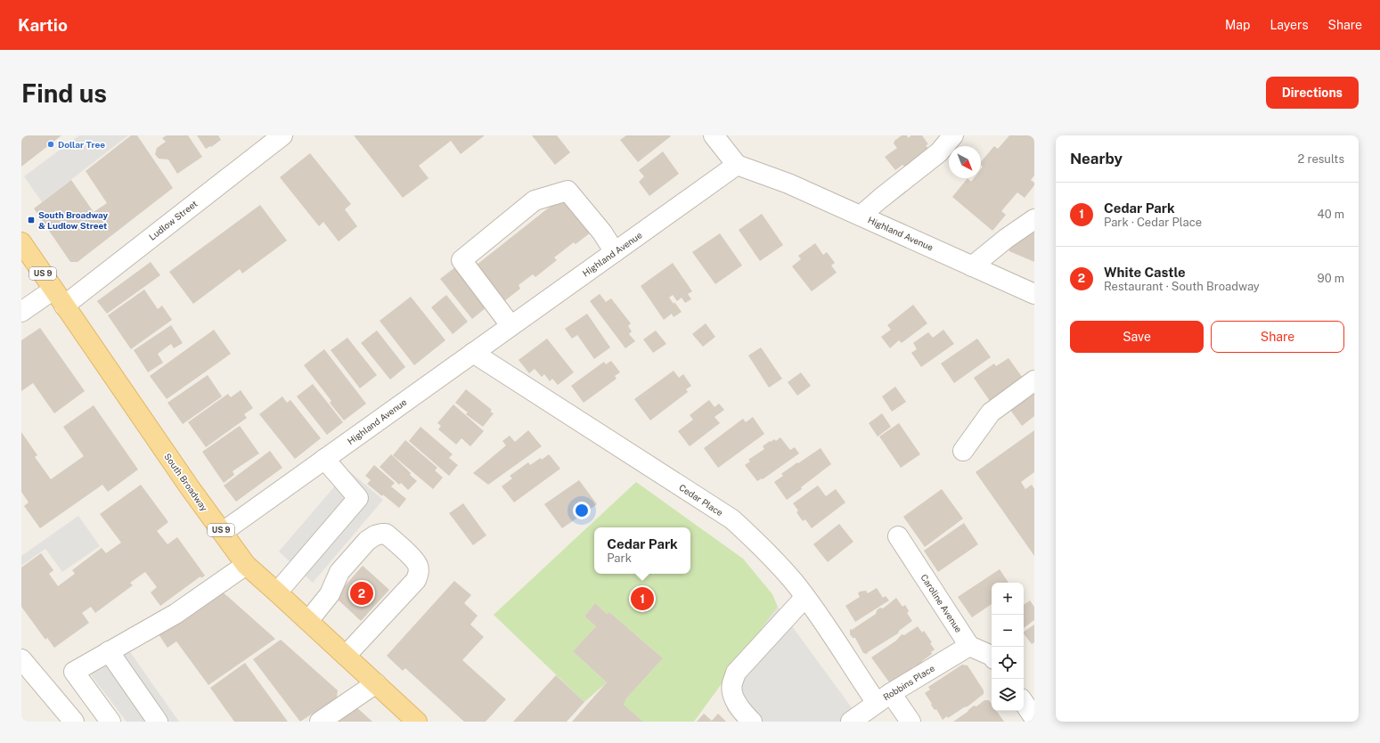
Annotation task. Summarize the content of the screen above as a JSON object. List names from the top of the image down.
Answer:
{
  "streets": {
    "main road": ["US 9", "South Broadway"],
    "street": [
      "Ludlow Street",
      "Highland Avenue",
      "Cedar Place",
      "Caroline Avenue",
      "Robbins Place"
    ]
  },
  "crossings": [
    ["Ludlow Street", "South Broadway"],
    ["Highland Avenue", "South Broadway"],
    ["Highland Avenue", "Cedar Place"],
    ["Cedar Place", "Robbins Place"],
    ["Caroline Avenue", "Robbins Place"]
  ],
  "places": {
    "other": ["Dollar Tree"],
    "transit": ["South Broadway & Ludlow Street"]
  },
  "north": "bottom right",
  "page": {
    "header": "Kartio",
    "nav": ["Map", "Layers", "Share"],
    "buttons": [
      "Directions",
      ["Save", "Share"]
    ],
    "title": "Find us",
    "heading": ["Nearby", "2 results"],
    "list": [
      {
        "mark": "1",
        "name": "Cedar Park",
        "note": "Park · Cedar Place",
        "value": "40 m"
      },
      {
        "mark": "2",
        "name": "White Castle",
        "note": "Restaurant · South Broadway",
        "value": "90 m"
      }
    ],
    "popup": ["Cedar Park", "Park"],
    "pins": ["2", "1"],
    "map_buttons": ["+", "−"]
  }
}
